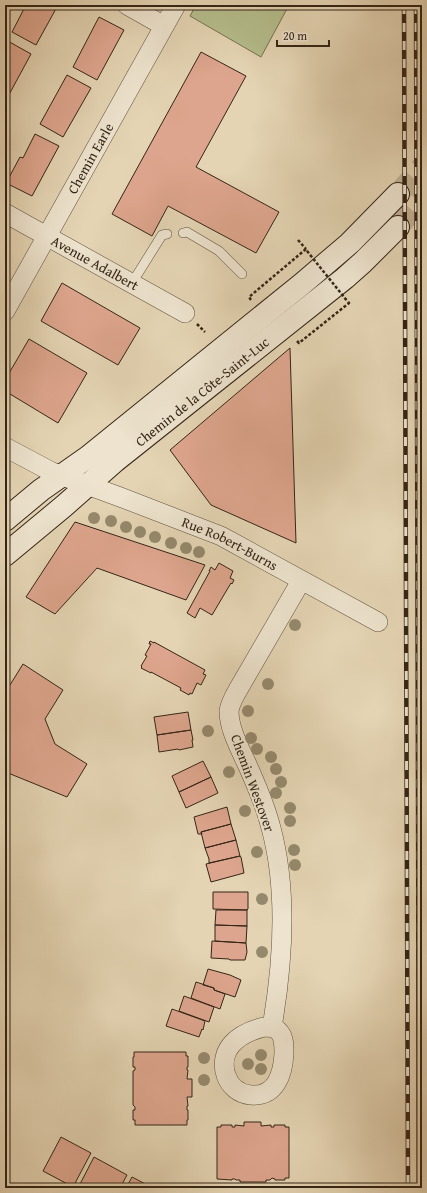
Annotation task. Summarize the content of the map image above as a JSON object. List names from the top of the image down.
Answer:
{
  "streets": {
    "main road": ["Chemin de la Côte-Saint-Luc"],
    "street": [
      "Chemin Earle",
      "Avenue Adalbert",
      "Rue Robert-Burns",
      "Chemin Westover"
    ]
  },
  "crossings": [
    ["Chemin Earle", "Avenue Adalbert"],
    ["Chemin de la Côte-Saint-Luc", "Rue Robert-Burns"],
    ["Rue Robert-Burns", "Chemin Westover"]
  ],
  "scale_bar": "20 m"
}
